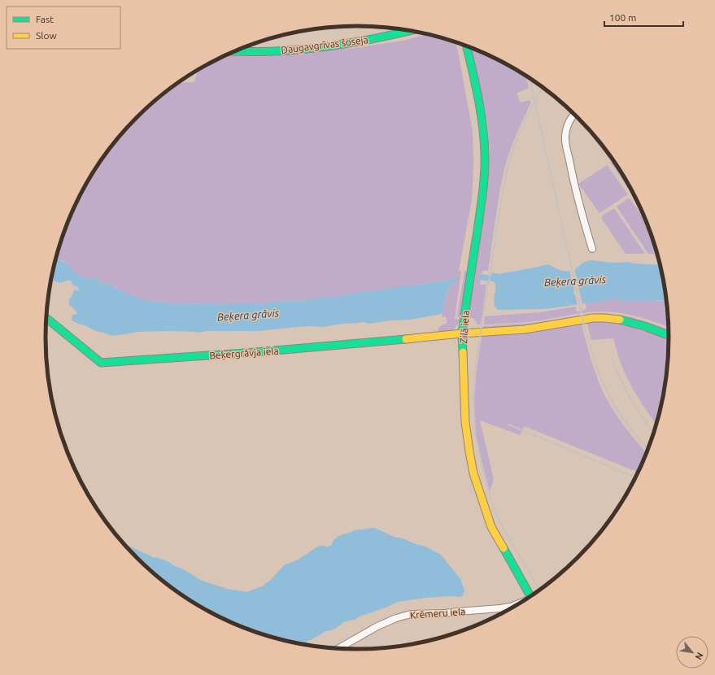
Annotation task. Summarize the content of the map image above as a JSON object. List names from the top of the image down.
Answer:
{
  "streets": {
    "street": [
      "Daugavgrīvas šoseja",
      "Zilā iela",
      "Beķergrāvja iela",
      "Krēmeru iela"
    ]
  },
  "crossings": [
    ["Zilā iela", "Beķergrāvja iela"]
  ],
  "water": ["Beķera grāvis"],
  "legend": ["Fast", "Slow"],
  "scale_bar": "100 m",
  "north": "bottom right"
}
